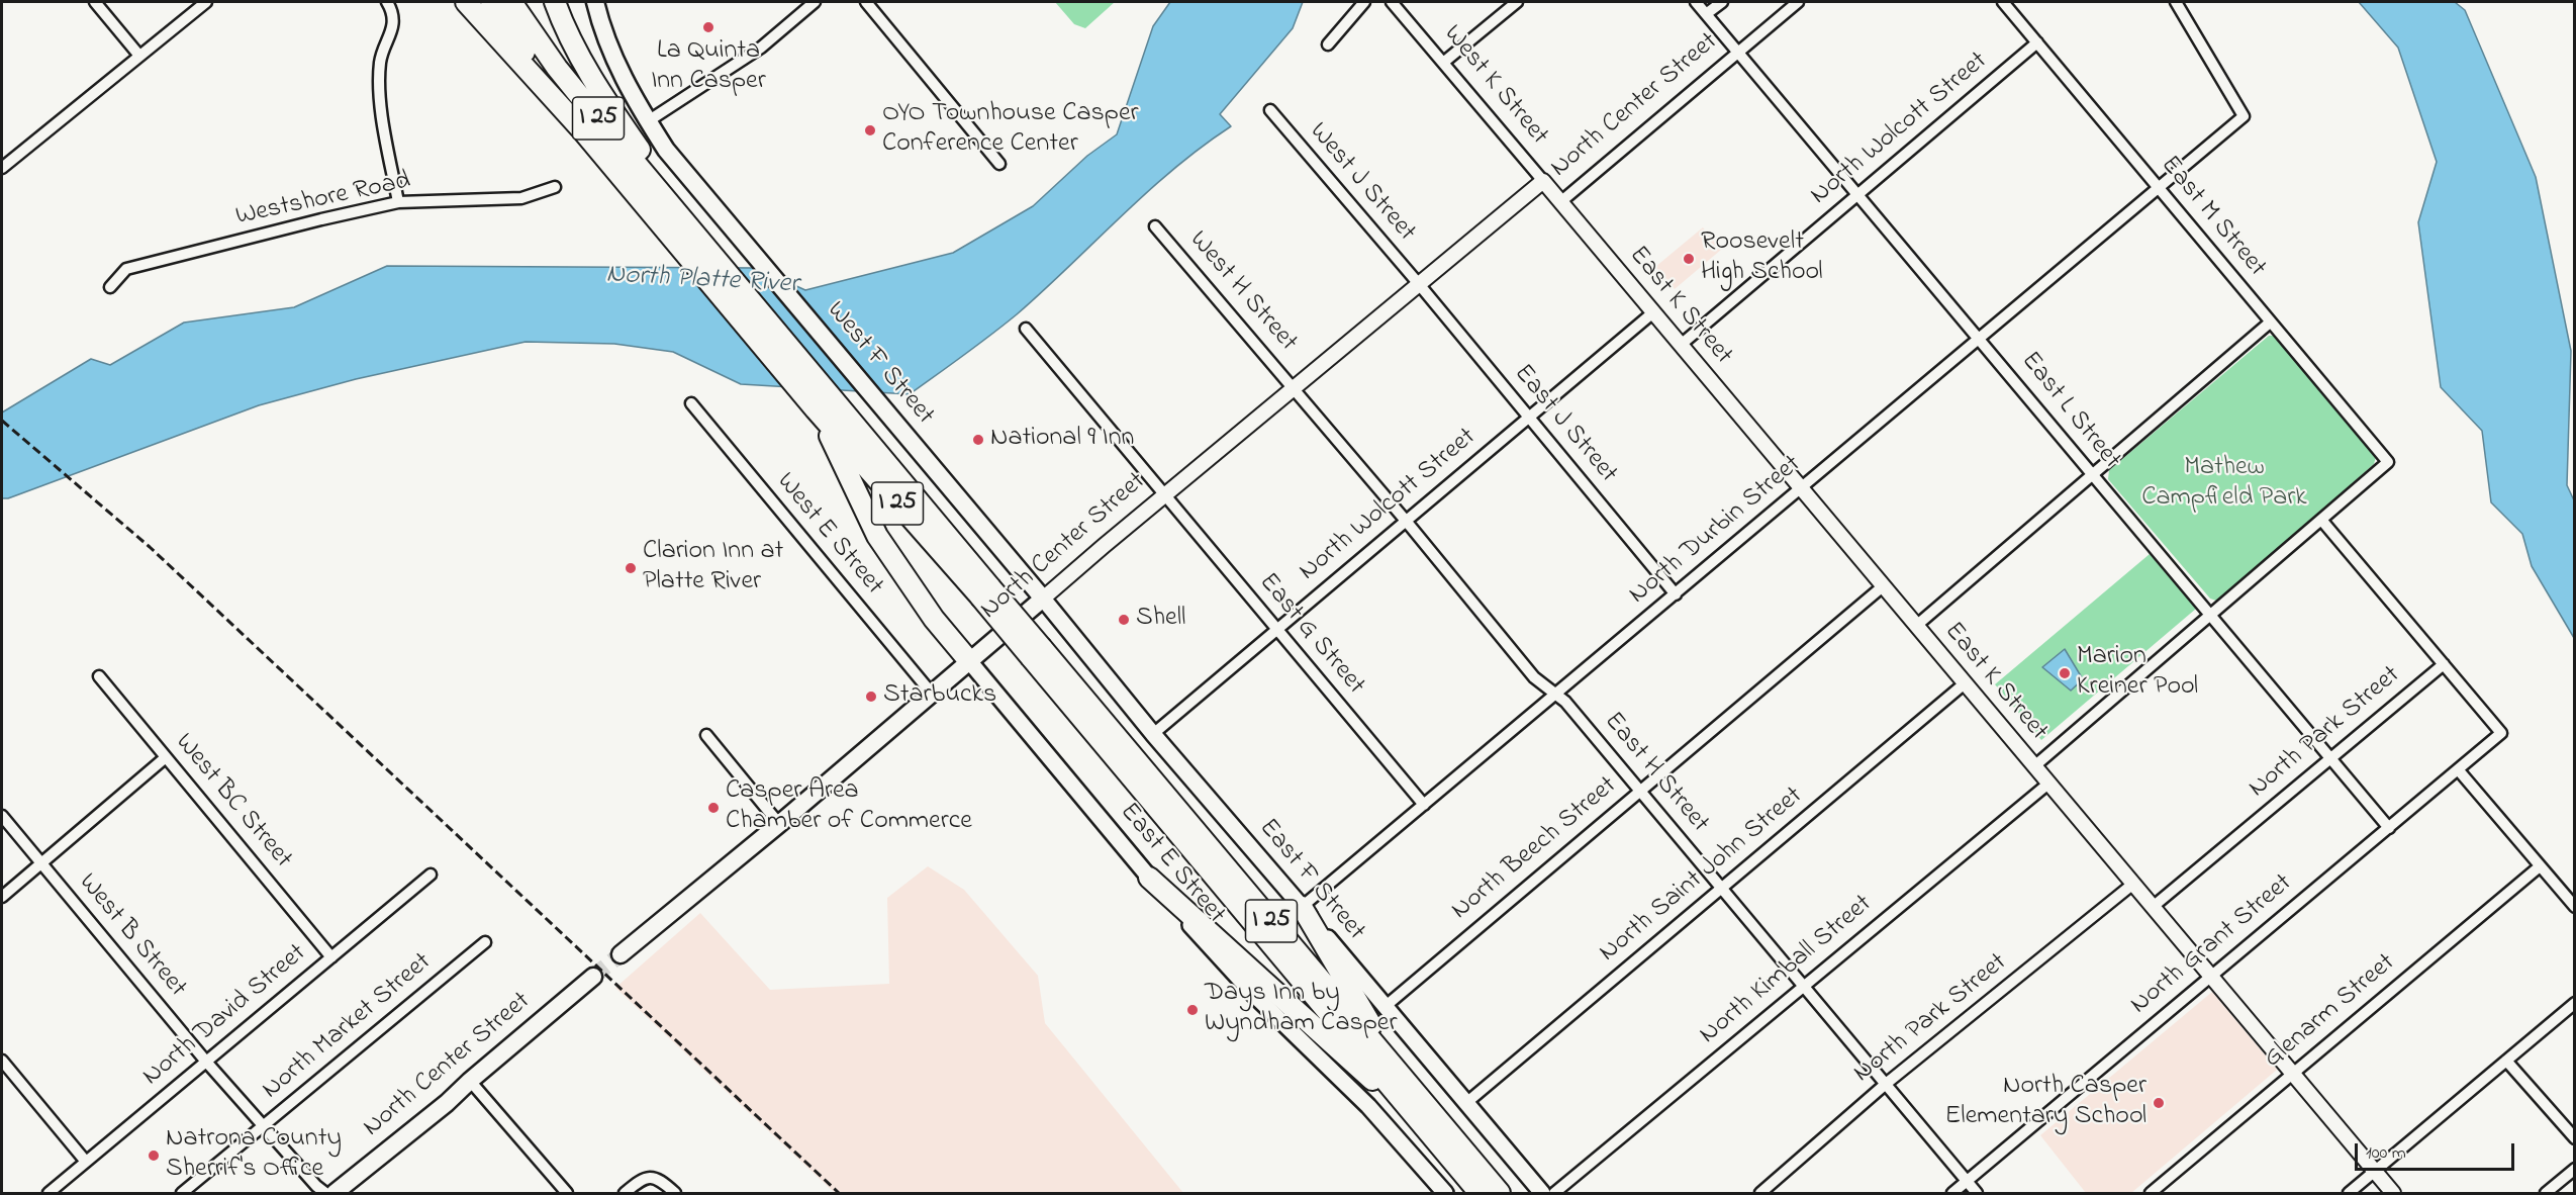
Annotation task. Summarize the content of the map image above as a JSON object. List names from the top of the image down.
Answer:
{
  "streets": {
    "highway": ["I 25"],
    "main road": [
      "North Center Street",
      "West F Street",
      "East E Street",
      "East F Street"
    ],
    "street": [
      "West K Street",
      "North Wolcott Street",
      "West J Street",
      "Westshore Road",
      "East M Street",
      "West H Street",
      "East K Street",
      "East L Street",
      "East J Street",
      "North Durbin Street",
      "West E Street",
      "East G Street",
      "North Park Street",
      "East H Street",
      "West BC Street",
      "North Beech Street",
      "North Saint John Street",
      "West B Street",
      "North Grant Street",
      "North Kimball Street",
      "Glenarm Street",
      "North David Street",
      "North Market Street"
    ]
  },
  "crossings": [
    ["West K Street", "North Center Street"],
    ["West K Street", "East K Street"],
    ["North Center Street", "West J Street"],
    ["North Center Street", "West H Street"],
    ["North Center Street", "East K Street"],
    ["North Center Street", "West F Street"],
    ["North Center Street", "East L Street"],
    ["North Center Street", "East J Street"],
    ["North Center Street", "West E Street"],
    ["North Center Street", "East G Street"],
    ["North Center Street", "East H Street"],
    ["North Center Street", "East E Street"],
    ["North Center Street", "East F Street"],
    ["North Wolcott Street", "East M Street"],
    ["North Wolcott Street", "East K Street"],
    ["North Wolcott Street", "East L Street"],
    ["North Wolcott Street", "East J Street"],
    ["North Wolcott Street", "East G Street"],
    ["North Wolcott Street", "East H Street"],
    ["North Wolcott Street", "East F Street"],
    ["West J Street", "East J Street"],
    ["East M Street", "North Durbin Street"],
    ["West H Street", "East H Street"],
    ["East K Street", "North Durbin Street"],
    ["East K Street", "North Park Street"],
    ["East K Street", "North Beech Street"],
    ["East K Street", "North Saint John Street"],
    ["East K Street", "North Grant Street"],
    ["East K Street", "North Kimball Street"],
    ["East K Street", "Glenarm Street"],
    ["West F Street", "East F Street"],
    ["East L Street", "North Durbin Street"],
    ["East L Street", "North Park Street"],
    ["East L Street", "North Grant Street"],
    ["East J Street", "North Durbin Street"],
    ["North Durbin Street", "East G Street"],
    ["North Durbin Street", "East H Street"],
    ["North Durbin Street", "East F Street"],
    ["North Park Street", "East H Street"],
    ["North Park Street", "North Grant Street"],
    ["East H Street", "North Beech Street"],
    ["East H Street", "North Saint John Street"],
    ["East H Street", "North Grant Street"],
    ["East H Street", "North Kimball Street"],
    ["West BC Street", "North David Street"],
    ["North Beech Street", "East F Street"],
    ["North Saint John Street", "East F Street"],
    ["West B Street", "North David Street"],
    ["West B Street", "North Market Street"]
  ],
  "water": ["North Platte River"],
  "parks": ["Mathew Campfield Park"],
  "places": [
    "La Quinta Inn Casper",
    "OYO Townhouse Casper Conference Center",
    "Roosevelt High School",
    "National 9 Inn",
    "Clarion Inn at Platte River",
    "Shell",
    "Marion Kreiner Pool",
    "Starbucks",
    "Casper Area Chamber of Commerce",
    "Days Inn by Wyndham Casper",
    "North Casper Elementary School",
    "Natrona County Sherrif's Office"
  ],
  "scale_bar": "100 m"
}
